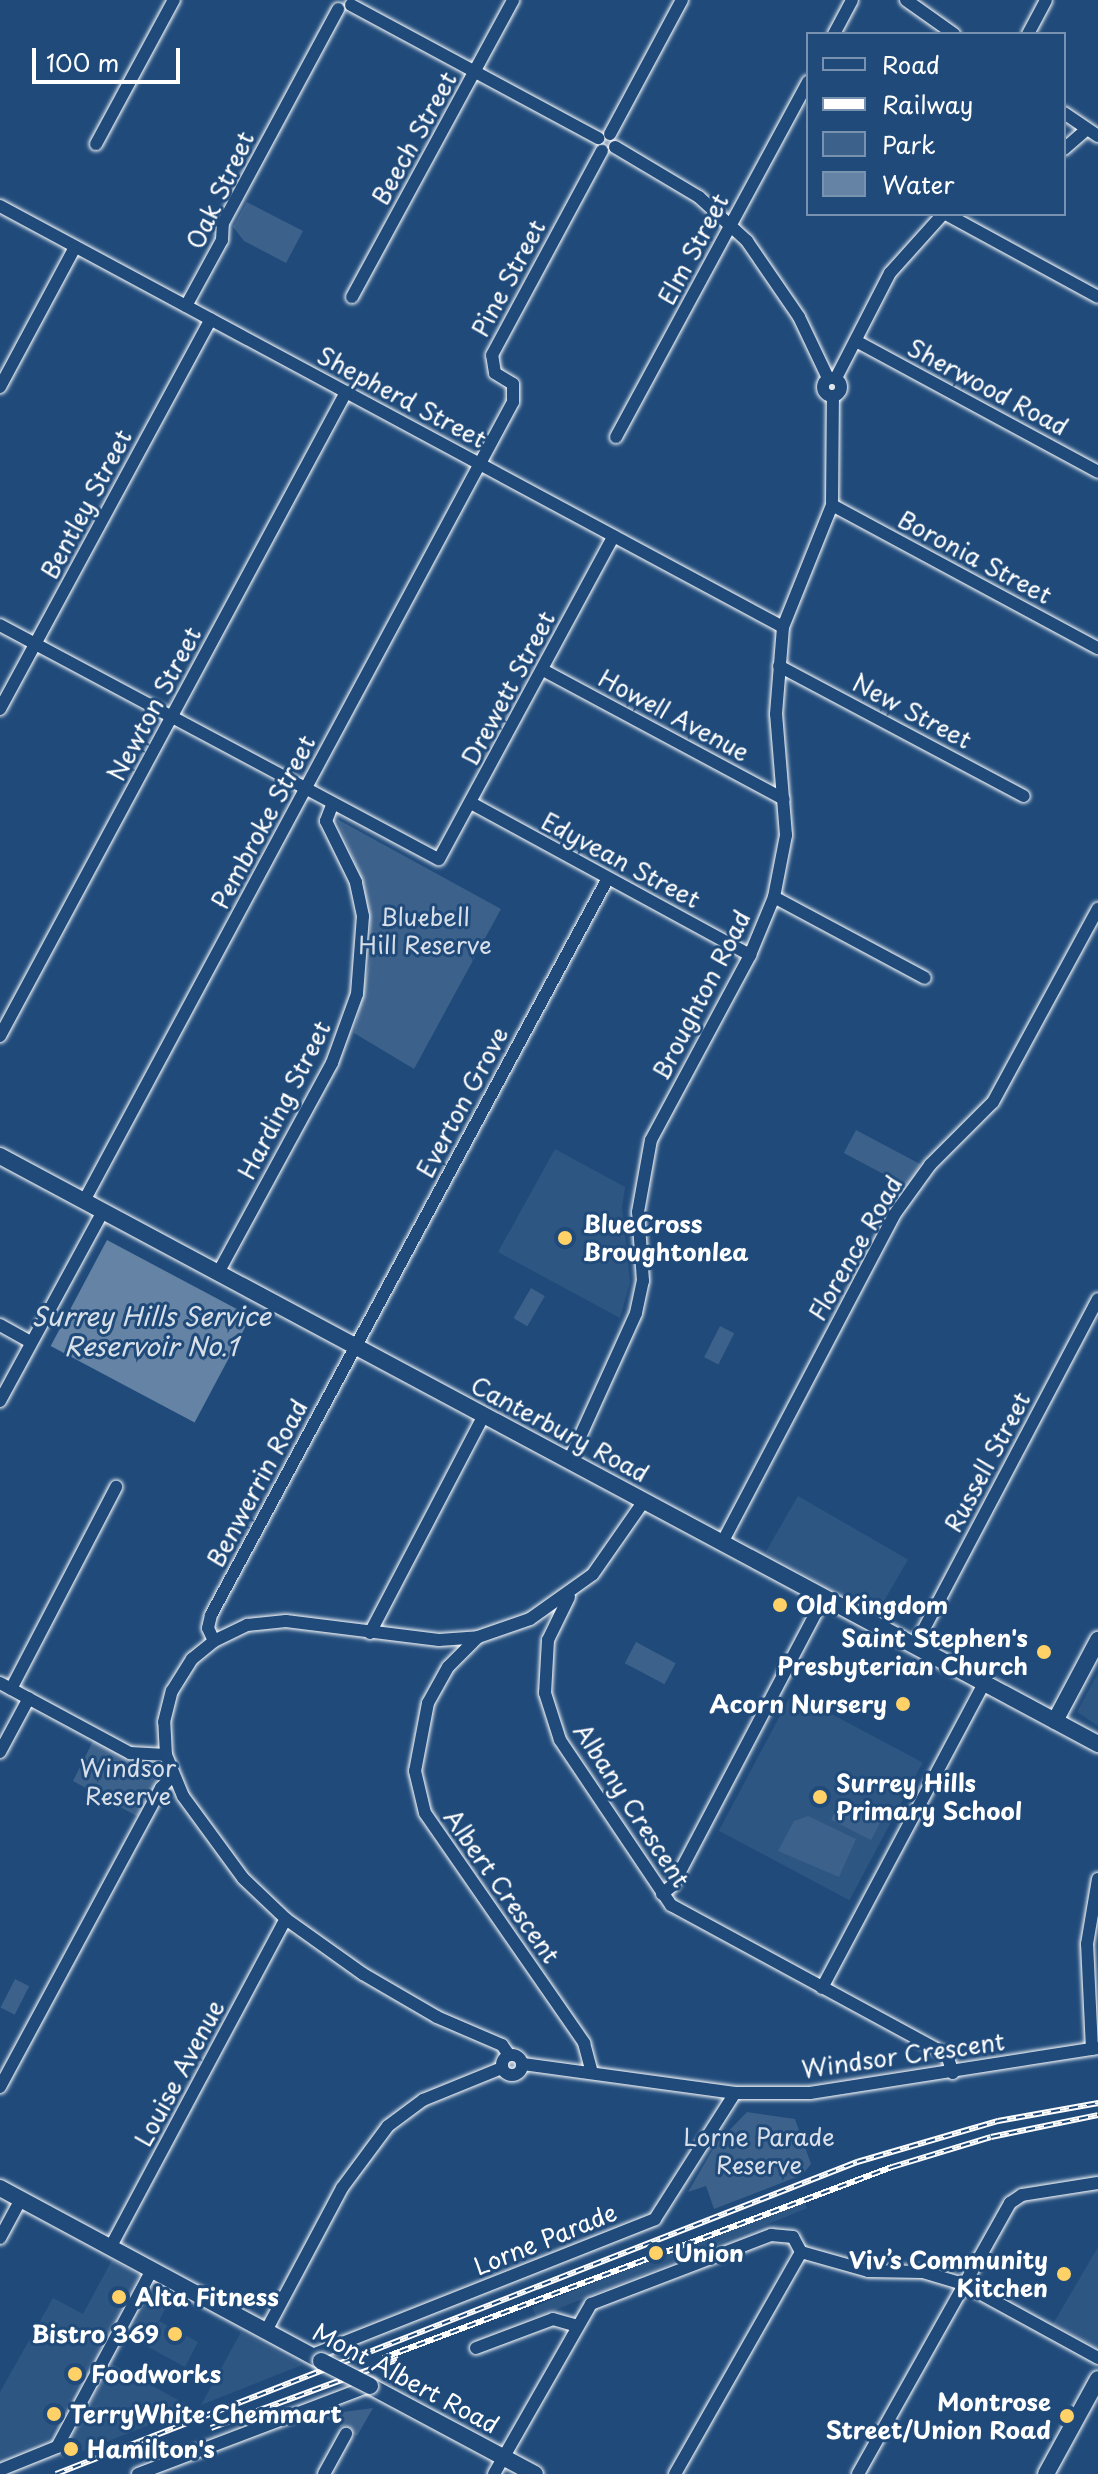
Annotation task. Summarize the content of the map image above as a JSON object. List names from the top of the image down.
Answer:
{
  "streets": {
    "main road": ["Canterbury Road", "Mont Albert Road"],
    "street": [
      "Beech Street",
      "Oak Street",
      "Elm Street",
      "Pine Street",
      "Sherwood Road",
      "Shepherd Street",
      "Bentley Street",
      "Boronia Street",
      "Drewett Street",
      "Newton Street",
      "New Street",
      "Howell Avenue",
      "Pembroke Street",
      "Edyvean Street",
      "Broughton Road",
      "Harding Street",
      "Everton Grove",
      "Florence Road",
      "Russell Street",
      "Benwerrin Road",
      "Albany Crescent",
      "Albert Crescent",
      "Windsor Crescent",
      "Louise Avenue",
      "Lorne Parade"
    ]
  },
  "crossings": [
    ["Oak Street", "Shepherd Street"],
    ["Pine Street", "Shepherd Street"],
    ["Pine Street", "Pembroke Street"],
    ["Shepherd Street", "Bentley Street"],
    ["Shepherd Street", "Drewett Street"],
    ["Shepherd Street", "Newton Street"],
    ["Shepherd Street", "Pembroke Street"],
    ["Shepherd Street", "Broughton Road"],
    ["Boronia Street", "Broughton Road"],
    ["Drewett Street", "Howell Avenue"],
    ["Drewett Street", "Edyvean Street"],
    ["Drewett Street", "Harding Street"],
    ["New Street", "Broughton Road"],
    ["Howell Avenue", "Broughton Road"],
    ["Pembroke Street", "Canterbury Road"],
    ["Edyvean Street", "Broughton Road"],
    ["Edyvean Street", "Everton Grove"],
    ["Broughton Road", "Canterbury Road"],
    ["Harding Street", "Canterbury Road"],
    ["Everton Grove", "Canterbury Road"],
    ["Everton Grove", "Benwerrin Road"],
    ["Florence Road", "Canterbury Road"],
    ["Canterbury Road", "Russell Street"],
    ["Canterbury Road", "Benwerrin Road"],
    ["Albany Crescent", "Windsor Crescent"],
    ["Albert Crescent", "Windsor Crescent"],
    ["Windsor Crescent", "Lorne Parade"],
    ["Louise Avenue", "Mont Albert Road"],
    ["Lorne Parade", "Mont Albert Road"]
  ],
  "water": ["Surrey Hills Service Reservoir No.1"],
  "parks": ["Bluebell Hill Reserve", "Windsor Reserve", "Lorne Parade Reserve"],
  "places": [
    "BlueCross Broughtonlea",
    "Old Kingdom",
    "Saint Stephen's Presbyterian Church",
    "Acorn Nursery",
    "Surrey Hills Primary School",
    "Union",
    "Viv’s Community Kitchen",
    "Alta Fitness",
    "Bistro 369",
    "Foodworks",
    "TerryWhite Chemmart",
    "Montrose Street/Union Road",
    "Hamilton's"
  ],
  "legend": [
    "Road",
    "Railway",
    "Park",
    "Water"
  ],
  "scale_bar": "100 m"
}
